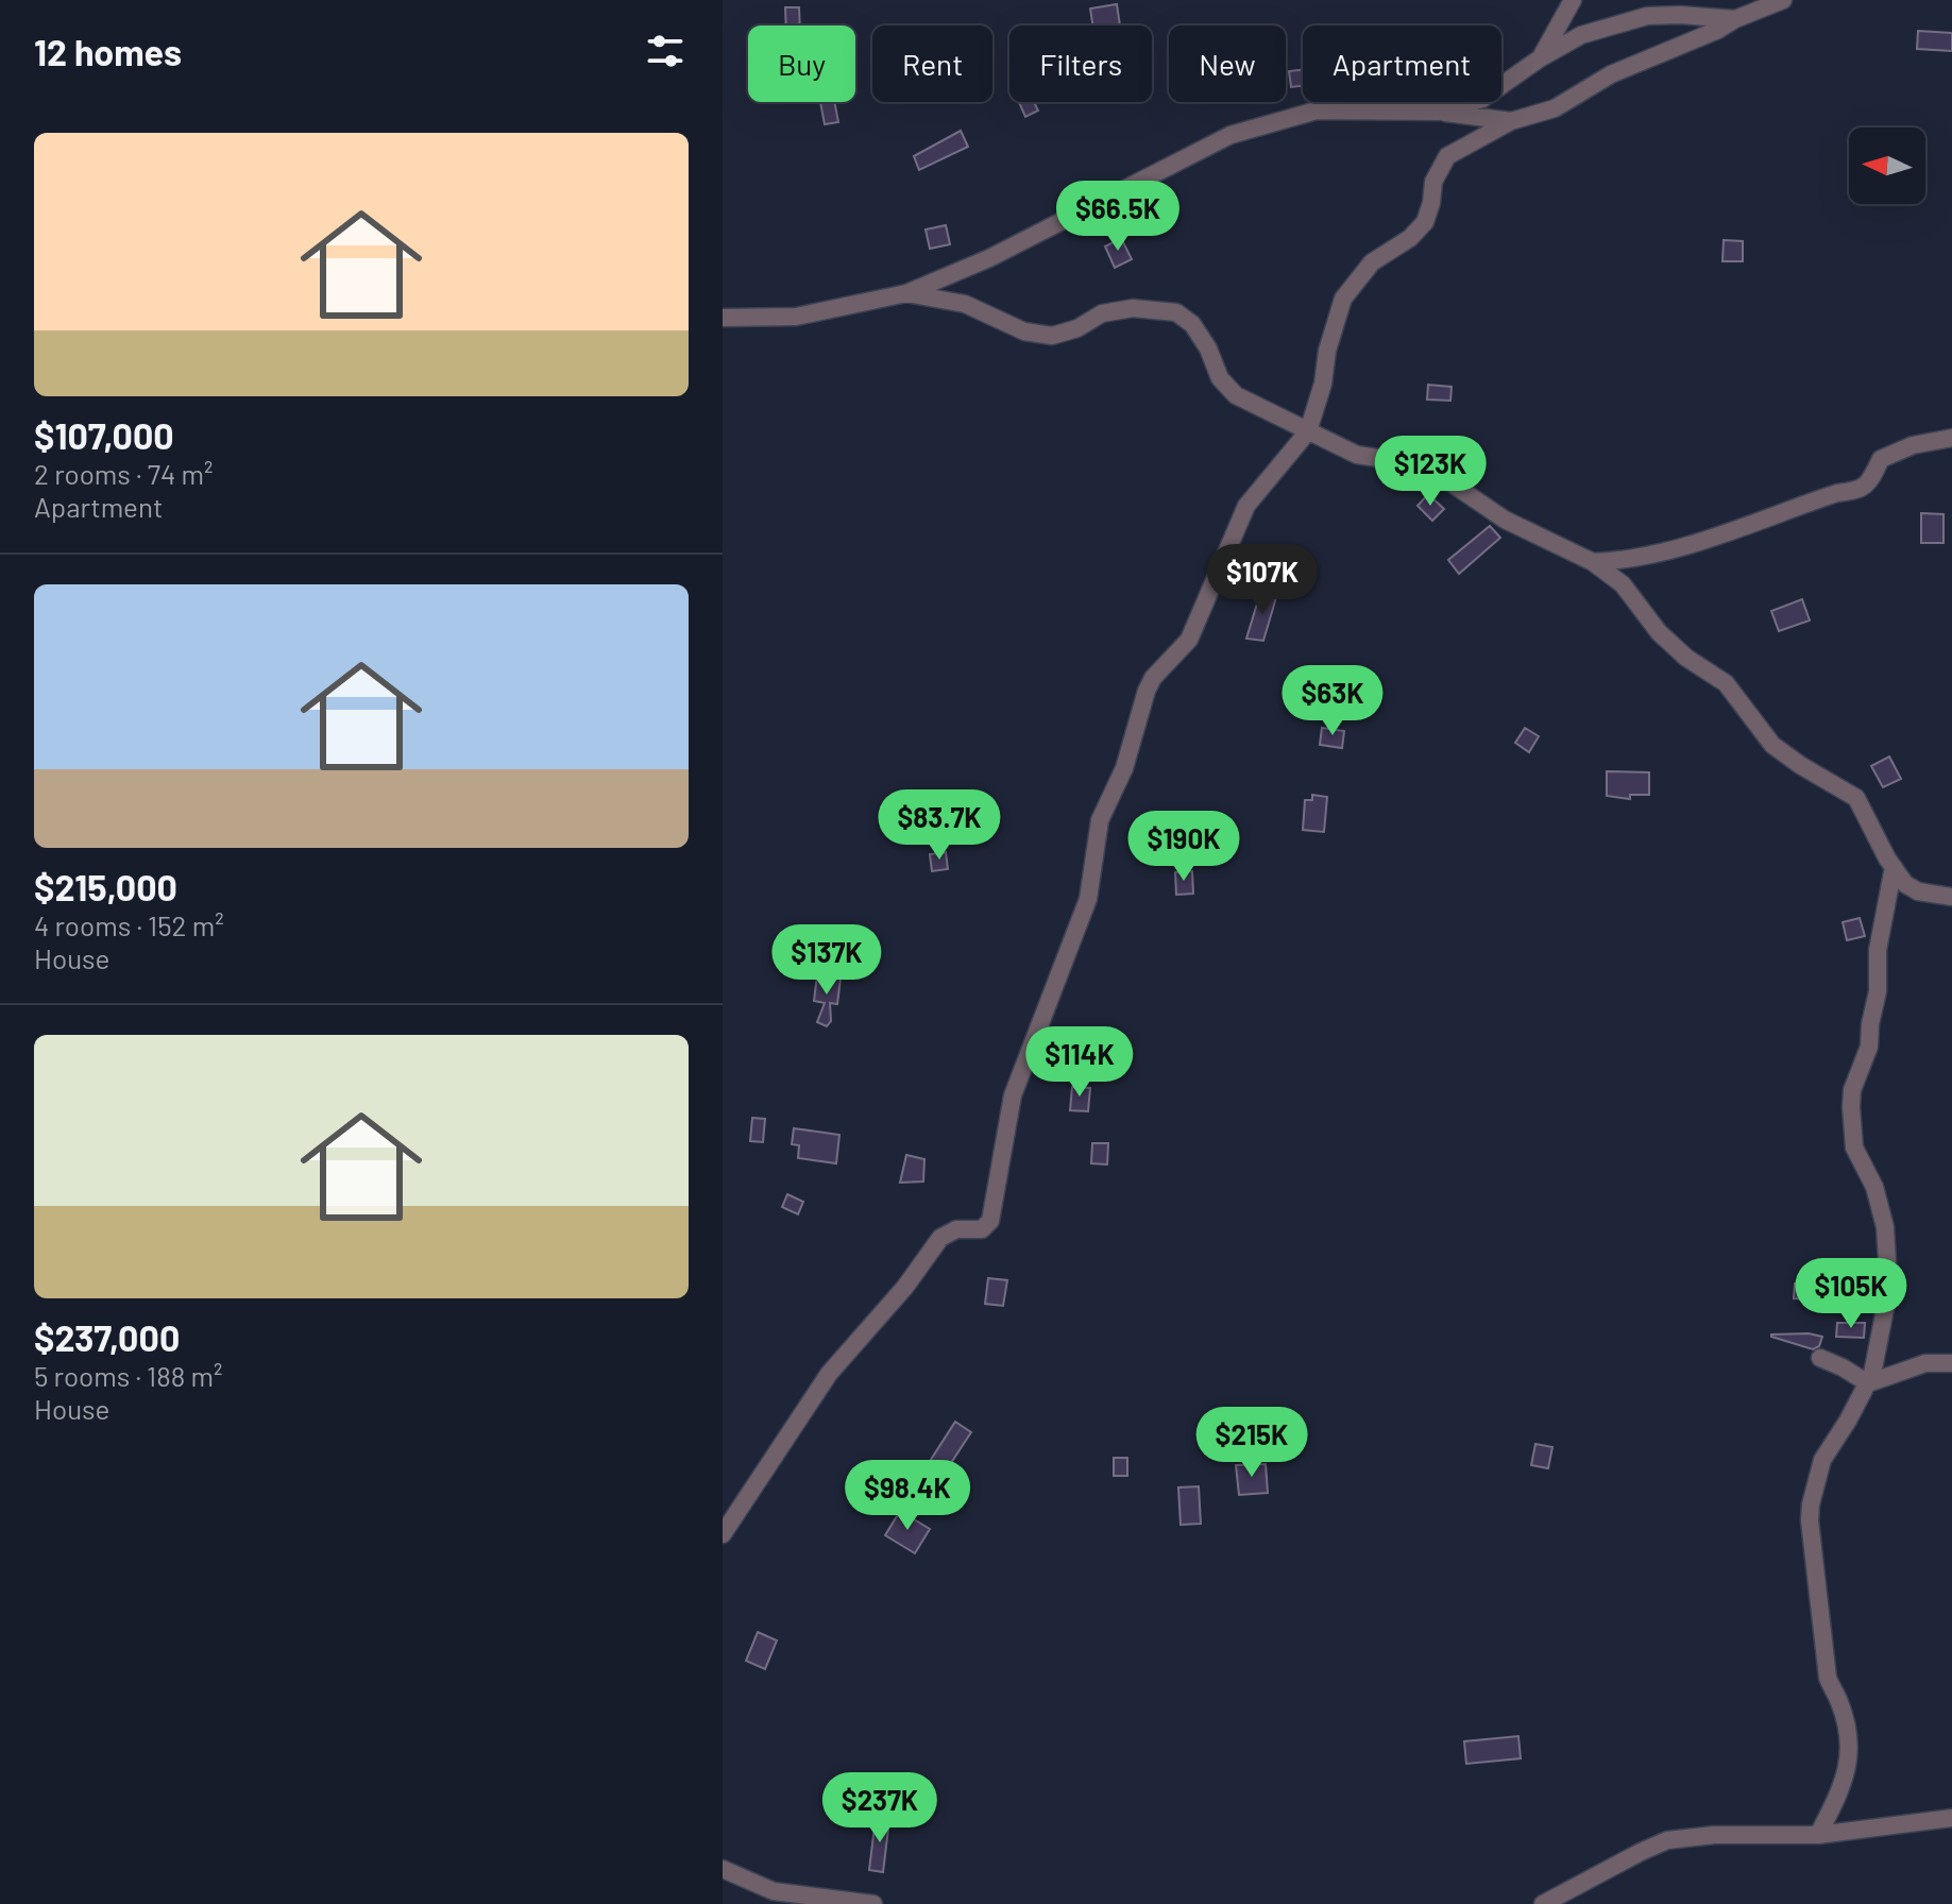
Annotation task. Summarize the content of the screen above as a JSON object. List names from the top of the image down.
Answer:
{
  "north": "left",
  "page": {
    "heading": "12 homes",
    "chip": [
      "Buy",
      "Rent",
      "Filters",
      "New",
      "Apartment"
    ],
    "list": [
      {
        "name": "$107,000",
        "note": "2 rooms · 74 m² · Apartment"
      },
      {
        "name": "$215,000",
        "note": "4 rooms · 152 m² · House"
      },
      {
        "name": "$237,000",
        "note": "5 rooms · 188 m² · House"
      }
    ],
    "price": [
      "$66.5K",
      "$123K",
      "$107K",
      "$63K",
      "$83.7K",
      "$190K",
      "$137K",
      "$114K",
      "$105K",
      "$215K",
      "$98.4K",
      "$237K"
    ]
  }
}
